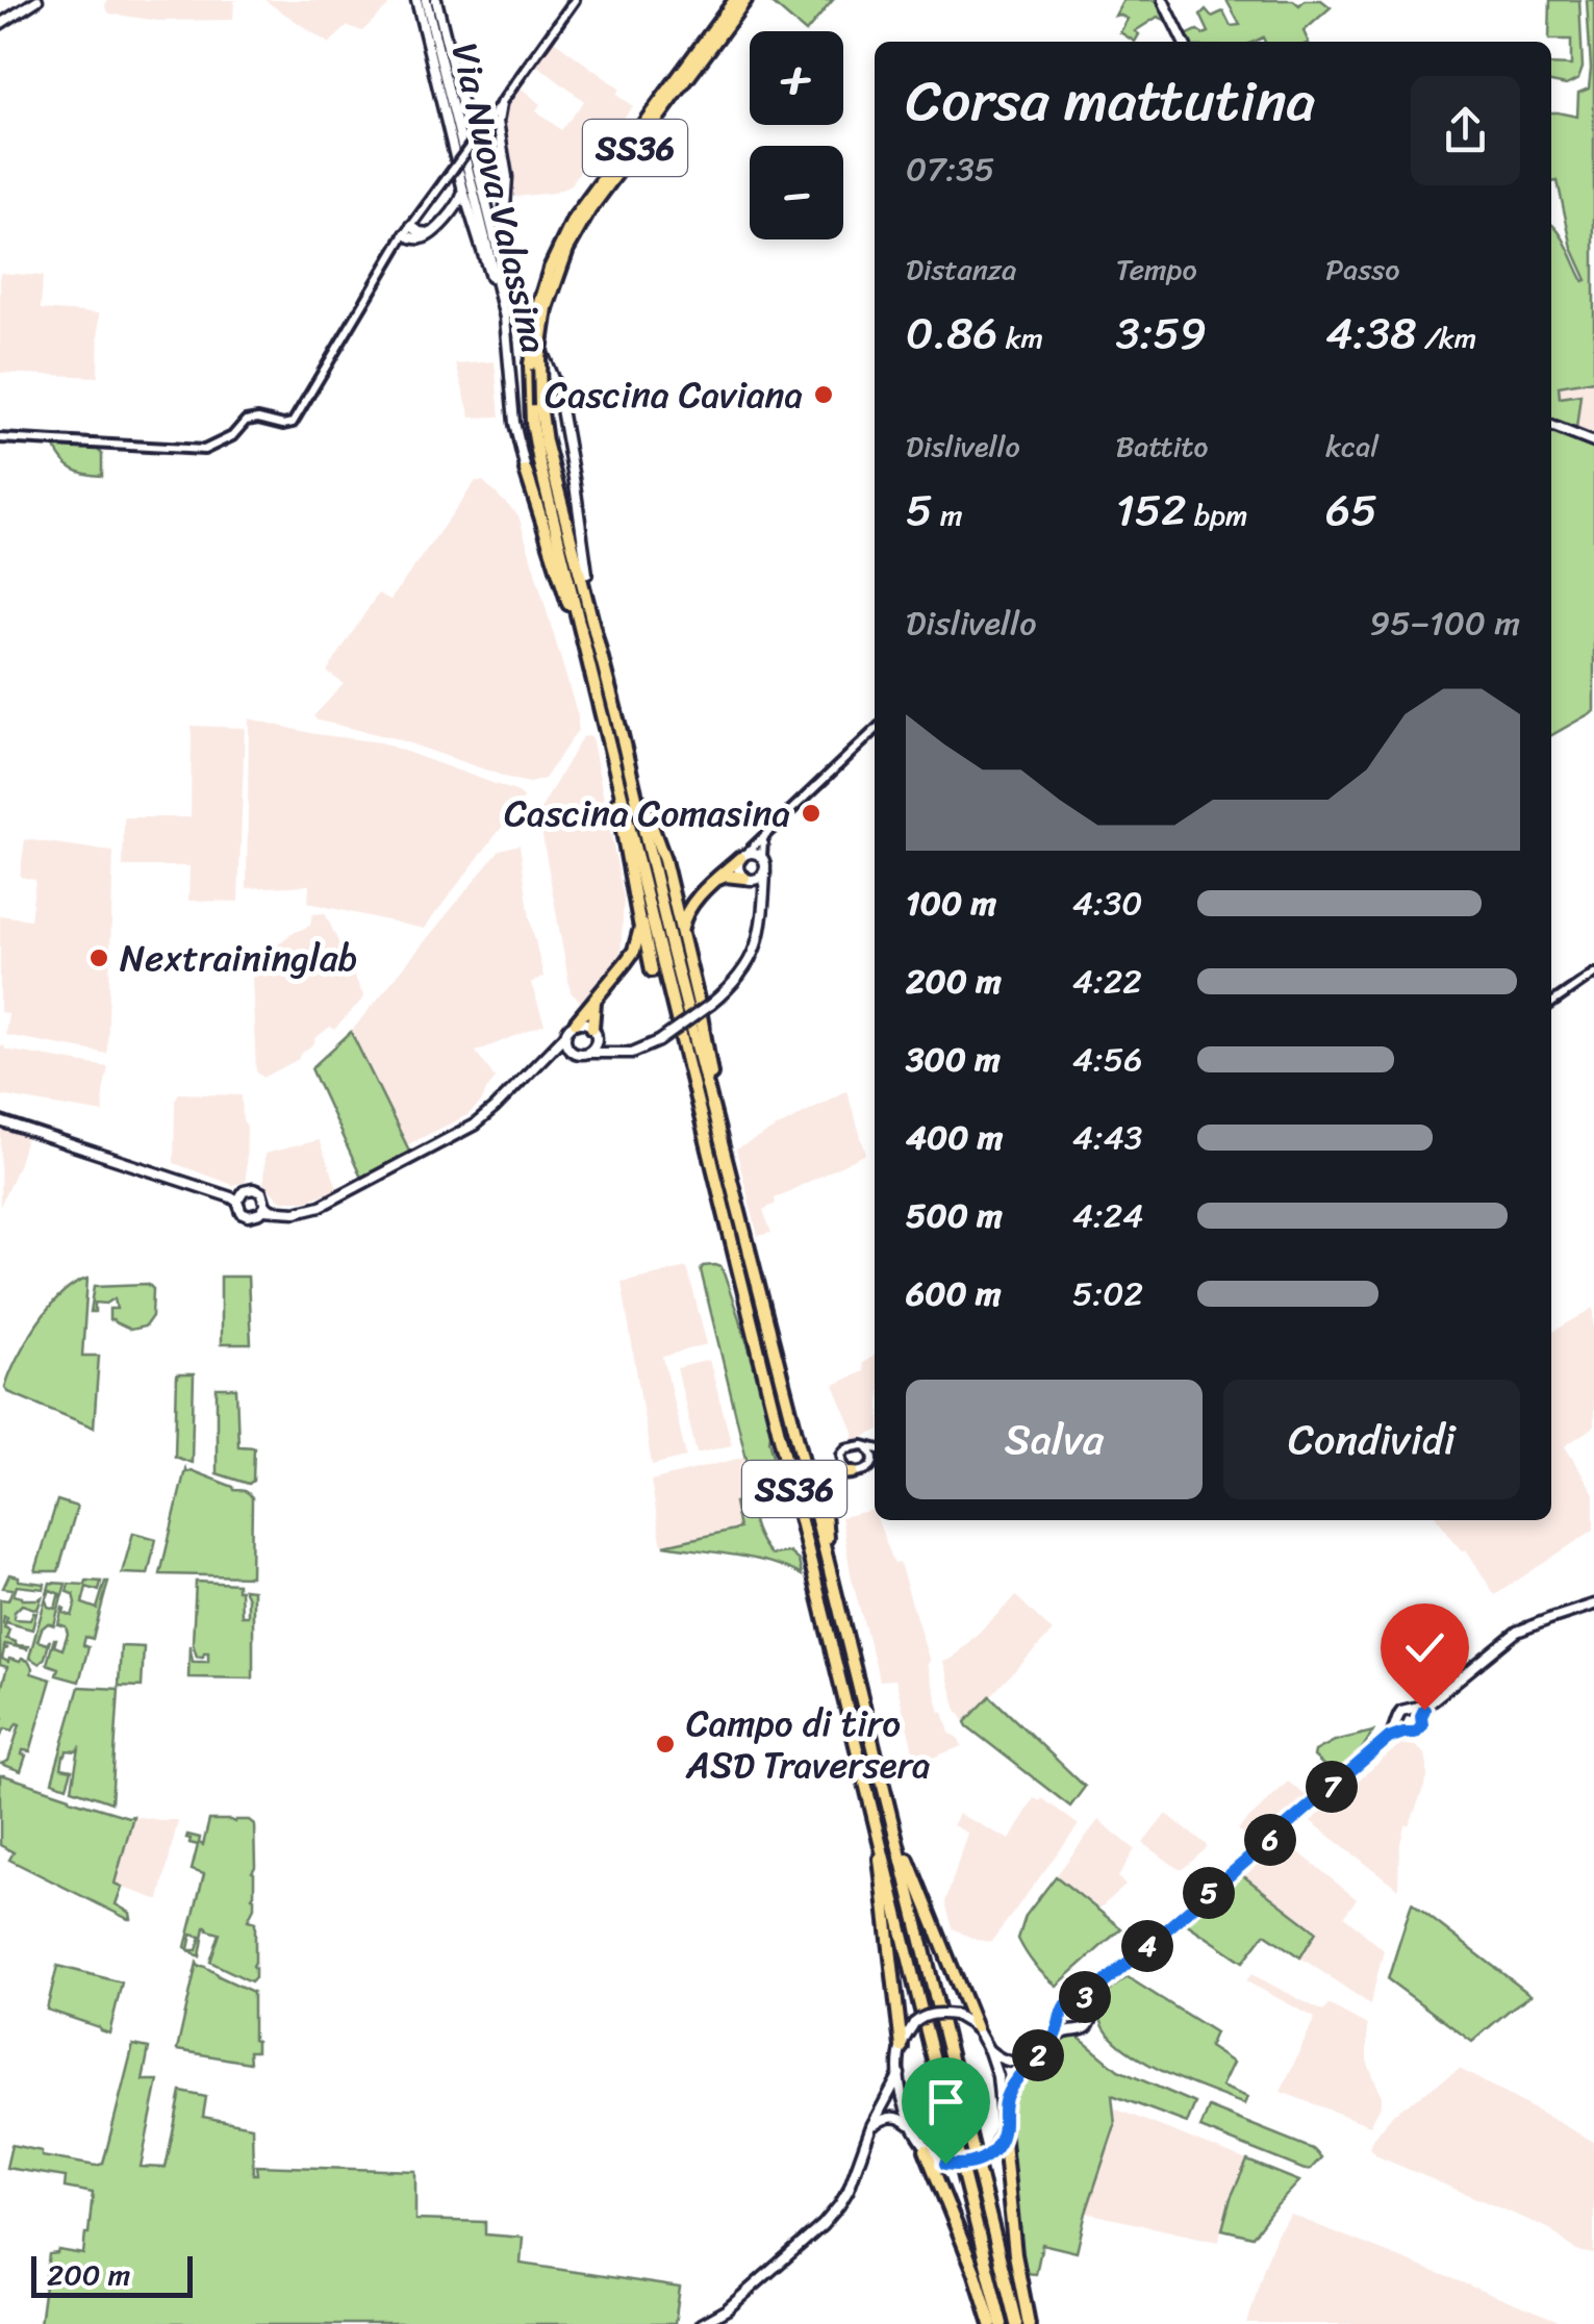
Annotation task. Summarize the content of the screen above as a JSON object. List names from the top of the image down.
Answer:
{
  "streets": {
    "highway": ["SS36"],
    "main road": ["Via Nuova Valassina"]
  },
  "crossings": [
    ["SS36", "Via Nuova Valassina"]
  ],
  "places": [
    "Cascina Caviana",
    "Cascina Comasina",
    "Nextraininglab",
    "Campo di tiro ASD Traversera"
  ],
  "scale_bar": "200 m",
  "page": {
    "map_buttons": ["+", "−"],
    "heading": ["Corsa mattutina", "07:35"],
    "stats": [
      ["Distanza", "0.86 km"],
      ["Tempo", "3:59"],
      ["Passo", "4:38 /km"],
      ["Dislivello", "5 m"],
      ["Battito", "152 bpm"],
      ["kcal", "65"]
    ],
    "chart": ["Dislivello", "95–100 m"],
    "list": [
      {
        "name": "100 m",
        "note": "4:30"
      },
      {
        "name": "200 m",
        "note": "4:22"
      },
      {
        "name": "300 m",
        "note": "4:56"
      },
      {
        "name": "400 m",
        "note": "4:43"
      },
      {
        "name": "500 m",
        "note": "4:24"
      },
      {
        "name": "600 m",
        "note": "5:02"
      }
    ],
    "buttons": ["Salva", "Condividi"],
    "pins": [
      "7",
      "6",
      "5",
      "4",
      "3",
      "2"
    ],
    "scale": "200 m"
  }
}
